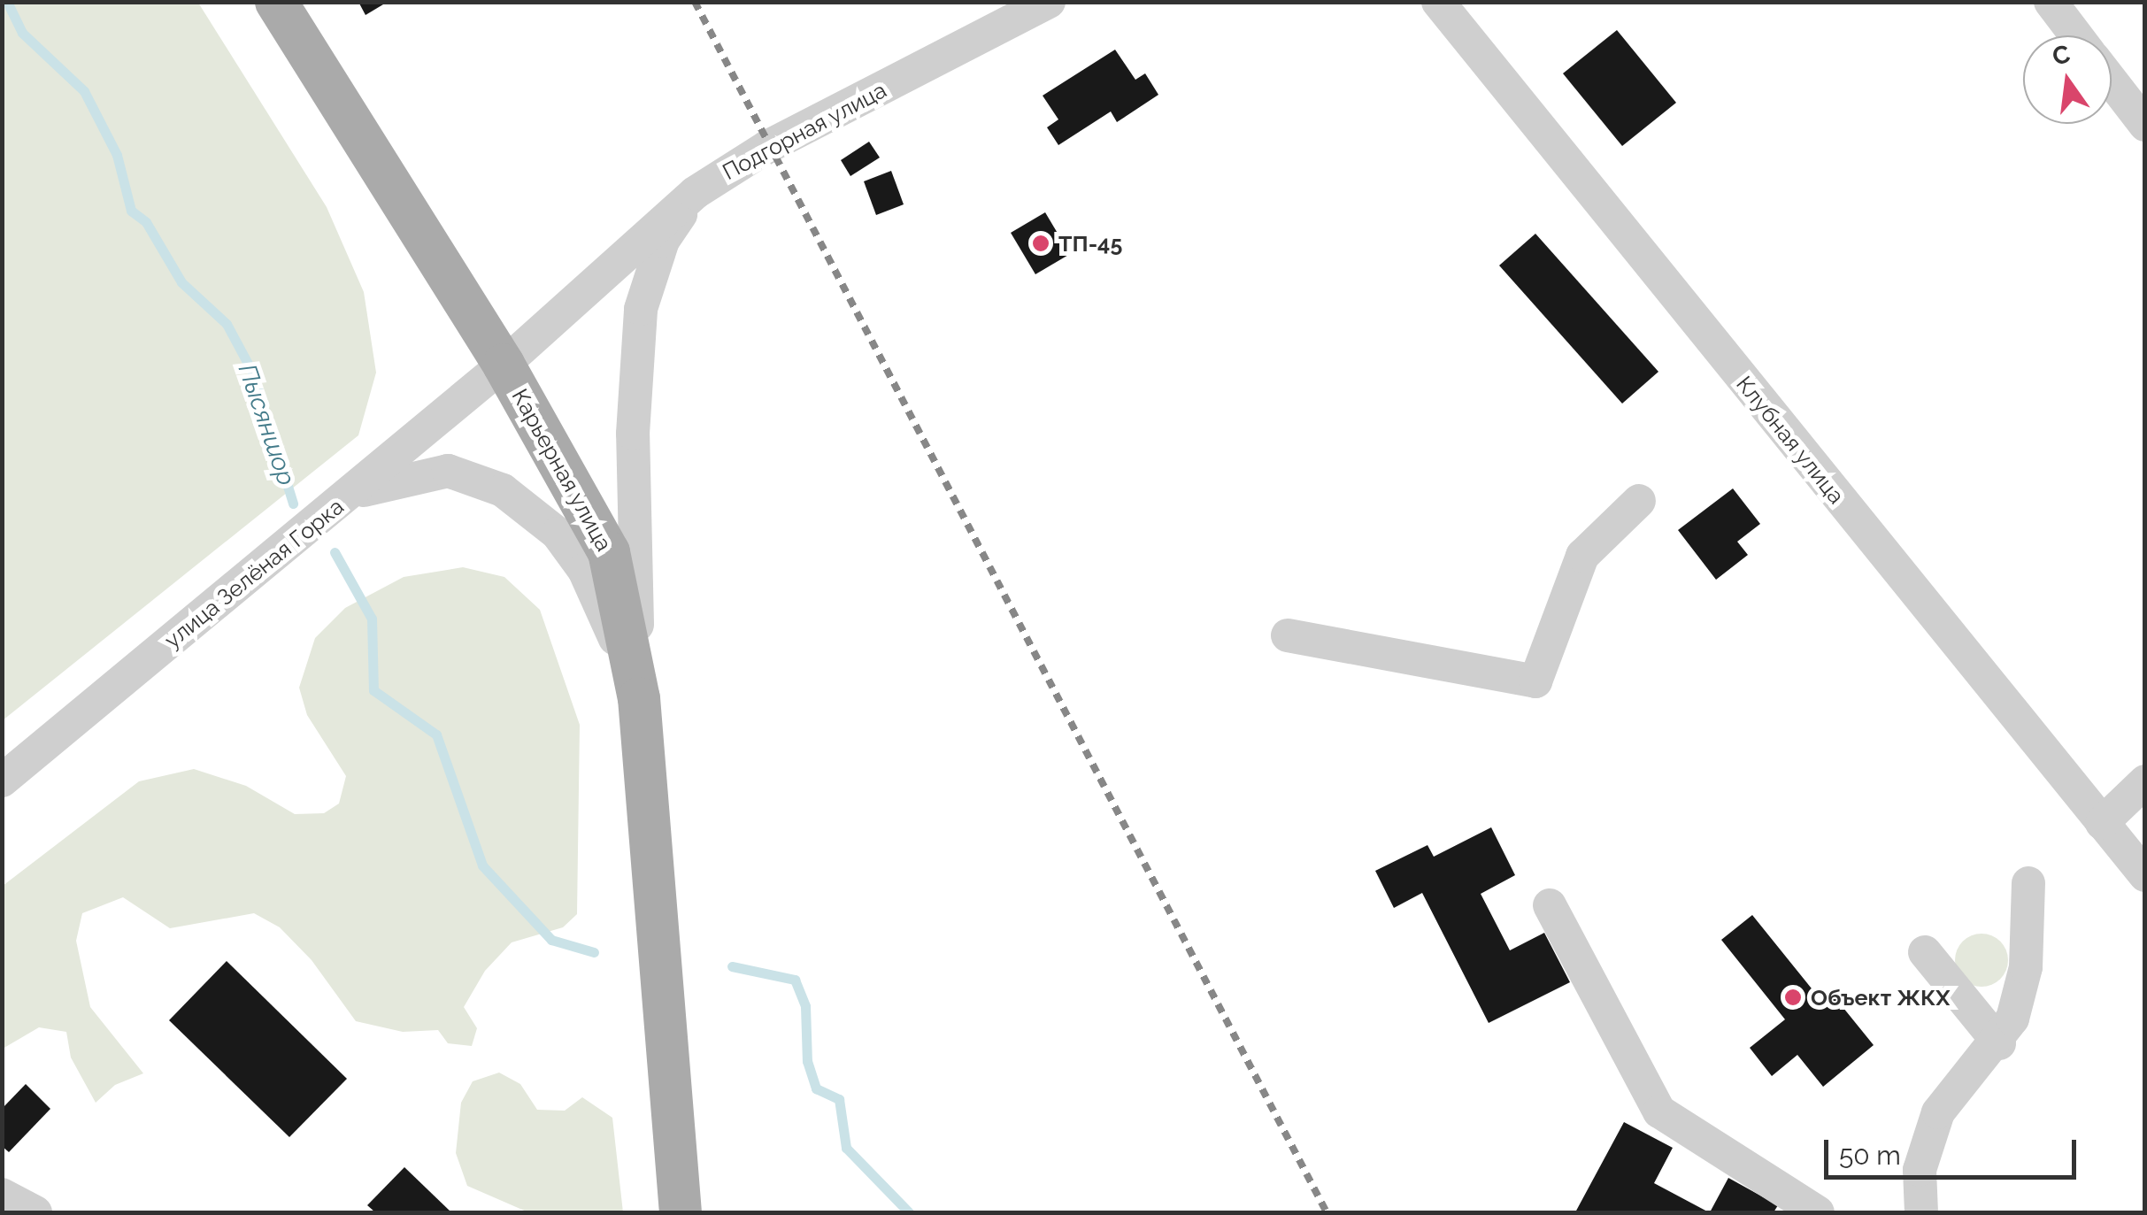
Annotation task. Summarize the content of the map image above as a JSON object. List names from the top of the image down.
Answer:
{
  "streets": {
    "main road": ["Карьерная улица"],
    "street": ["Подгорная улица", "Клубная улица", "улица Зелёная Горка"]
  },
  "crossings": [
    ["Подгорная улица", "Карьерная улица"],
    ["Подгорная улица", "улица Зелёная Горка"],
    ["Карьерная улица", "улица Зелёная Горка"]
  ],
  "water": ["Пысяншор"],
  "places": ["ТП-45", "Объект ЖКХ"],
  "scale_bar": "50 m",
  "north": "top"
}
